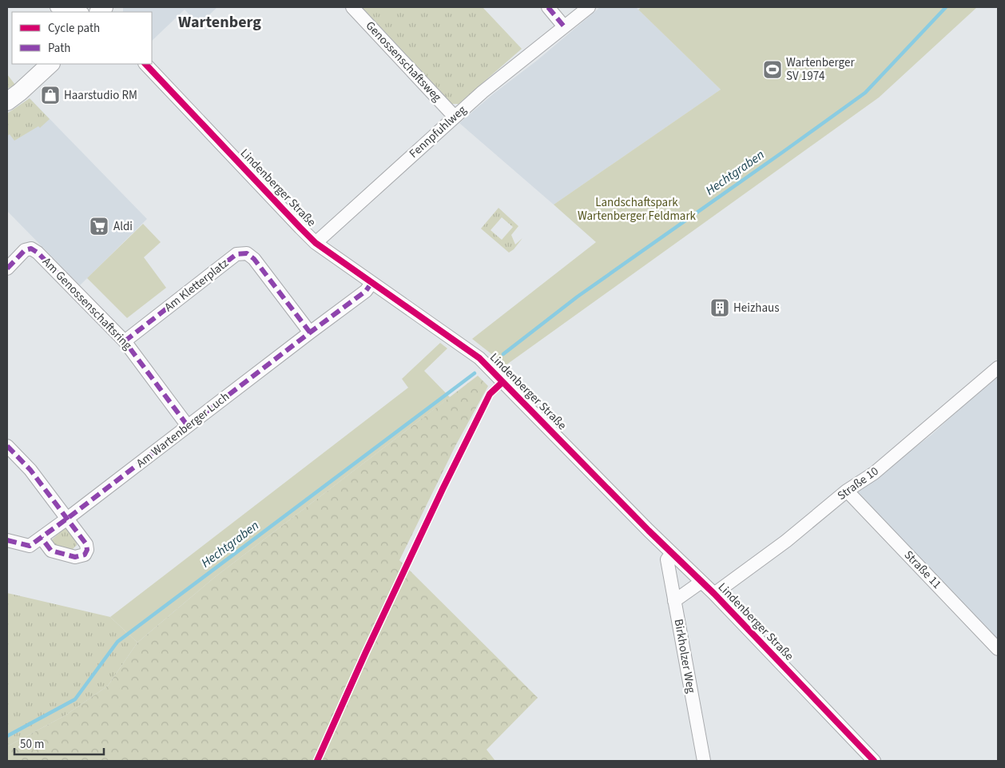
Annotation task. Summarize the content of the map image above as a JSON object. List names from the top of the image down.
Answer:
{
  "streets": {
    "street": [
      "Genossenschaftsweg",
      "Fennpfuhlweg",
      "Lindenberger Straße",
      "Am Kletterplatz",
      "Am Genossenschaftsring",
      "Am Wartenberger Luch",
      "Straße 10",
      "Straße 11",
      "Birkholzer Weg"
    ]
  },
  "crossings": [
    ["Genossenschaftsweg", "Fennpfuhlweg"],
    ["Fennpfuhlweg", "Lindenberger Straße"],
    ["Lindenberger Straße", "Am Wartenberger Luch"],
    ["Lindenberger Straße", "Straße 10"],
    ["Lindenberger Straße", "Birkholzer Weg"],
    ["Am Kletterplatz", "Am Genossenschaftsring"],
    ["Am Kletterplatz", "Am Wartenberger Luch"],
    ["Am Genossenschaftsring", "Am Wartenberger Luch"],
    ["Straße 10", "Straße 11"]
  ],
  "districts": ["Wartenberg"],
  "water": ["Hechtgraben"],
  "parks": ["Landschaftspark Wartenberger Feldmark"],
  "places": {
    "sports": ["Wartenberger SV 1974"],
    "shop": ["Haarstudio RM"],
    "supermarket": ["Aldi"],
    "building": ["Heizhaus"]
  },
  "legend": ["Cycle path", "Path"],
  "scale_bar": "50 m"
}
